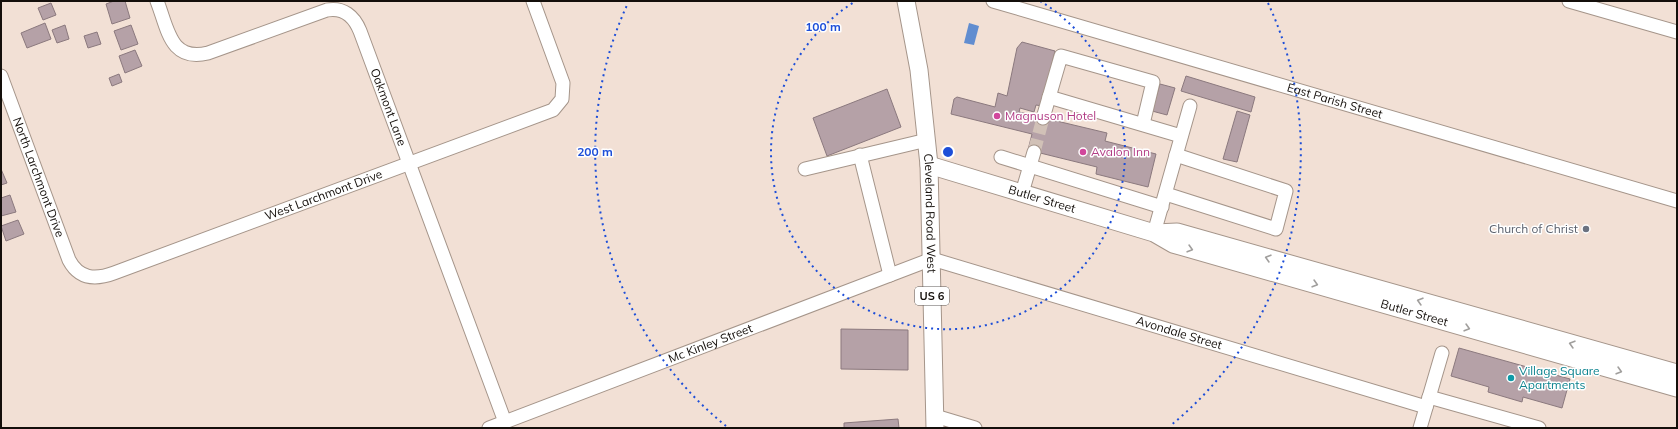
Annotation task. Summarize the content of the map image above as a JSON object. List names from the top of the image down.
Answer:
{
  "streets": {
    "main road": ["Butler Street", "Cleveland Road West", "US 6"],
    "street": [
      "East Parish Street",
      "Oakmont Lane",
      "North Larchmont Drive",
      "West Larchmont Drive",
      "Avondale Street",
      "Mc Kinley Street"
    ]
  },
  "crossings": [
    ["Oakmont Lane", "West Larchmont Drive"],
    ["Oakmont Lane", "Mc Kinley Street"],
    ["North Larchmont Drive", "West Larchmont Drive"],
    ["Butler Street", "Cleveland Road West"],
    ["Cleveland Road West", "Avondale Street"],
    ["Cleveland Road West", "Mc Kinley Street"],
    ["Avondale Street", "Mc Kinley Street"]
  ],
  "places": [
    "Magnuson Hotel",
    "Avalon Inn",
    "Church of Christ",
    "Village Square Apartments"
  ],
  "rings": ["100 m", "200 m"]
}
